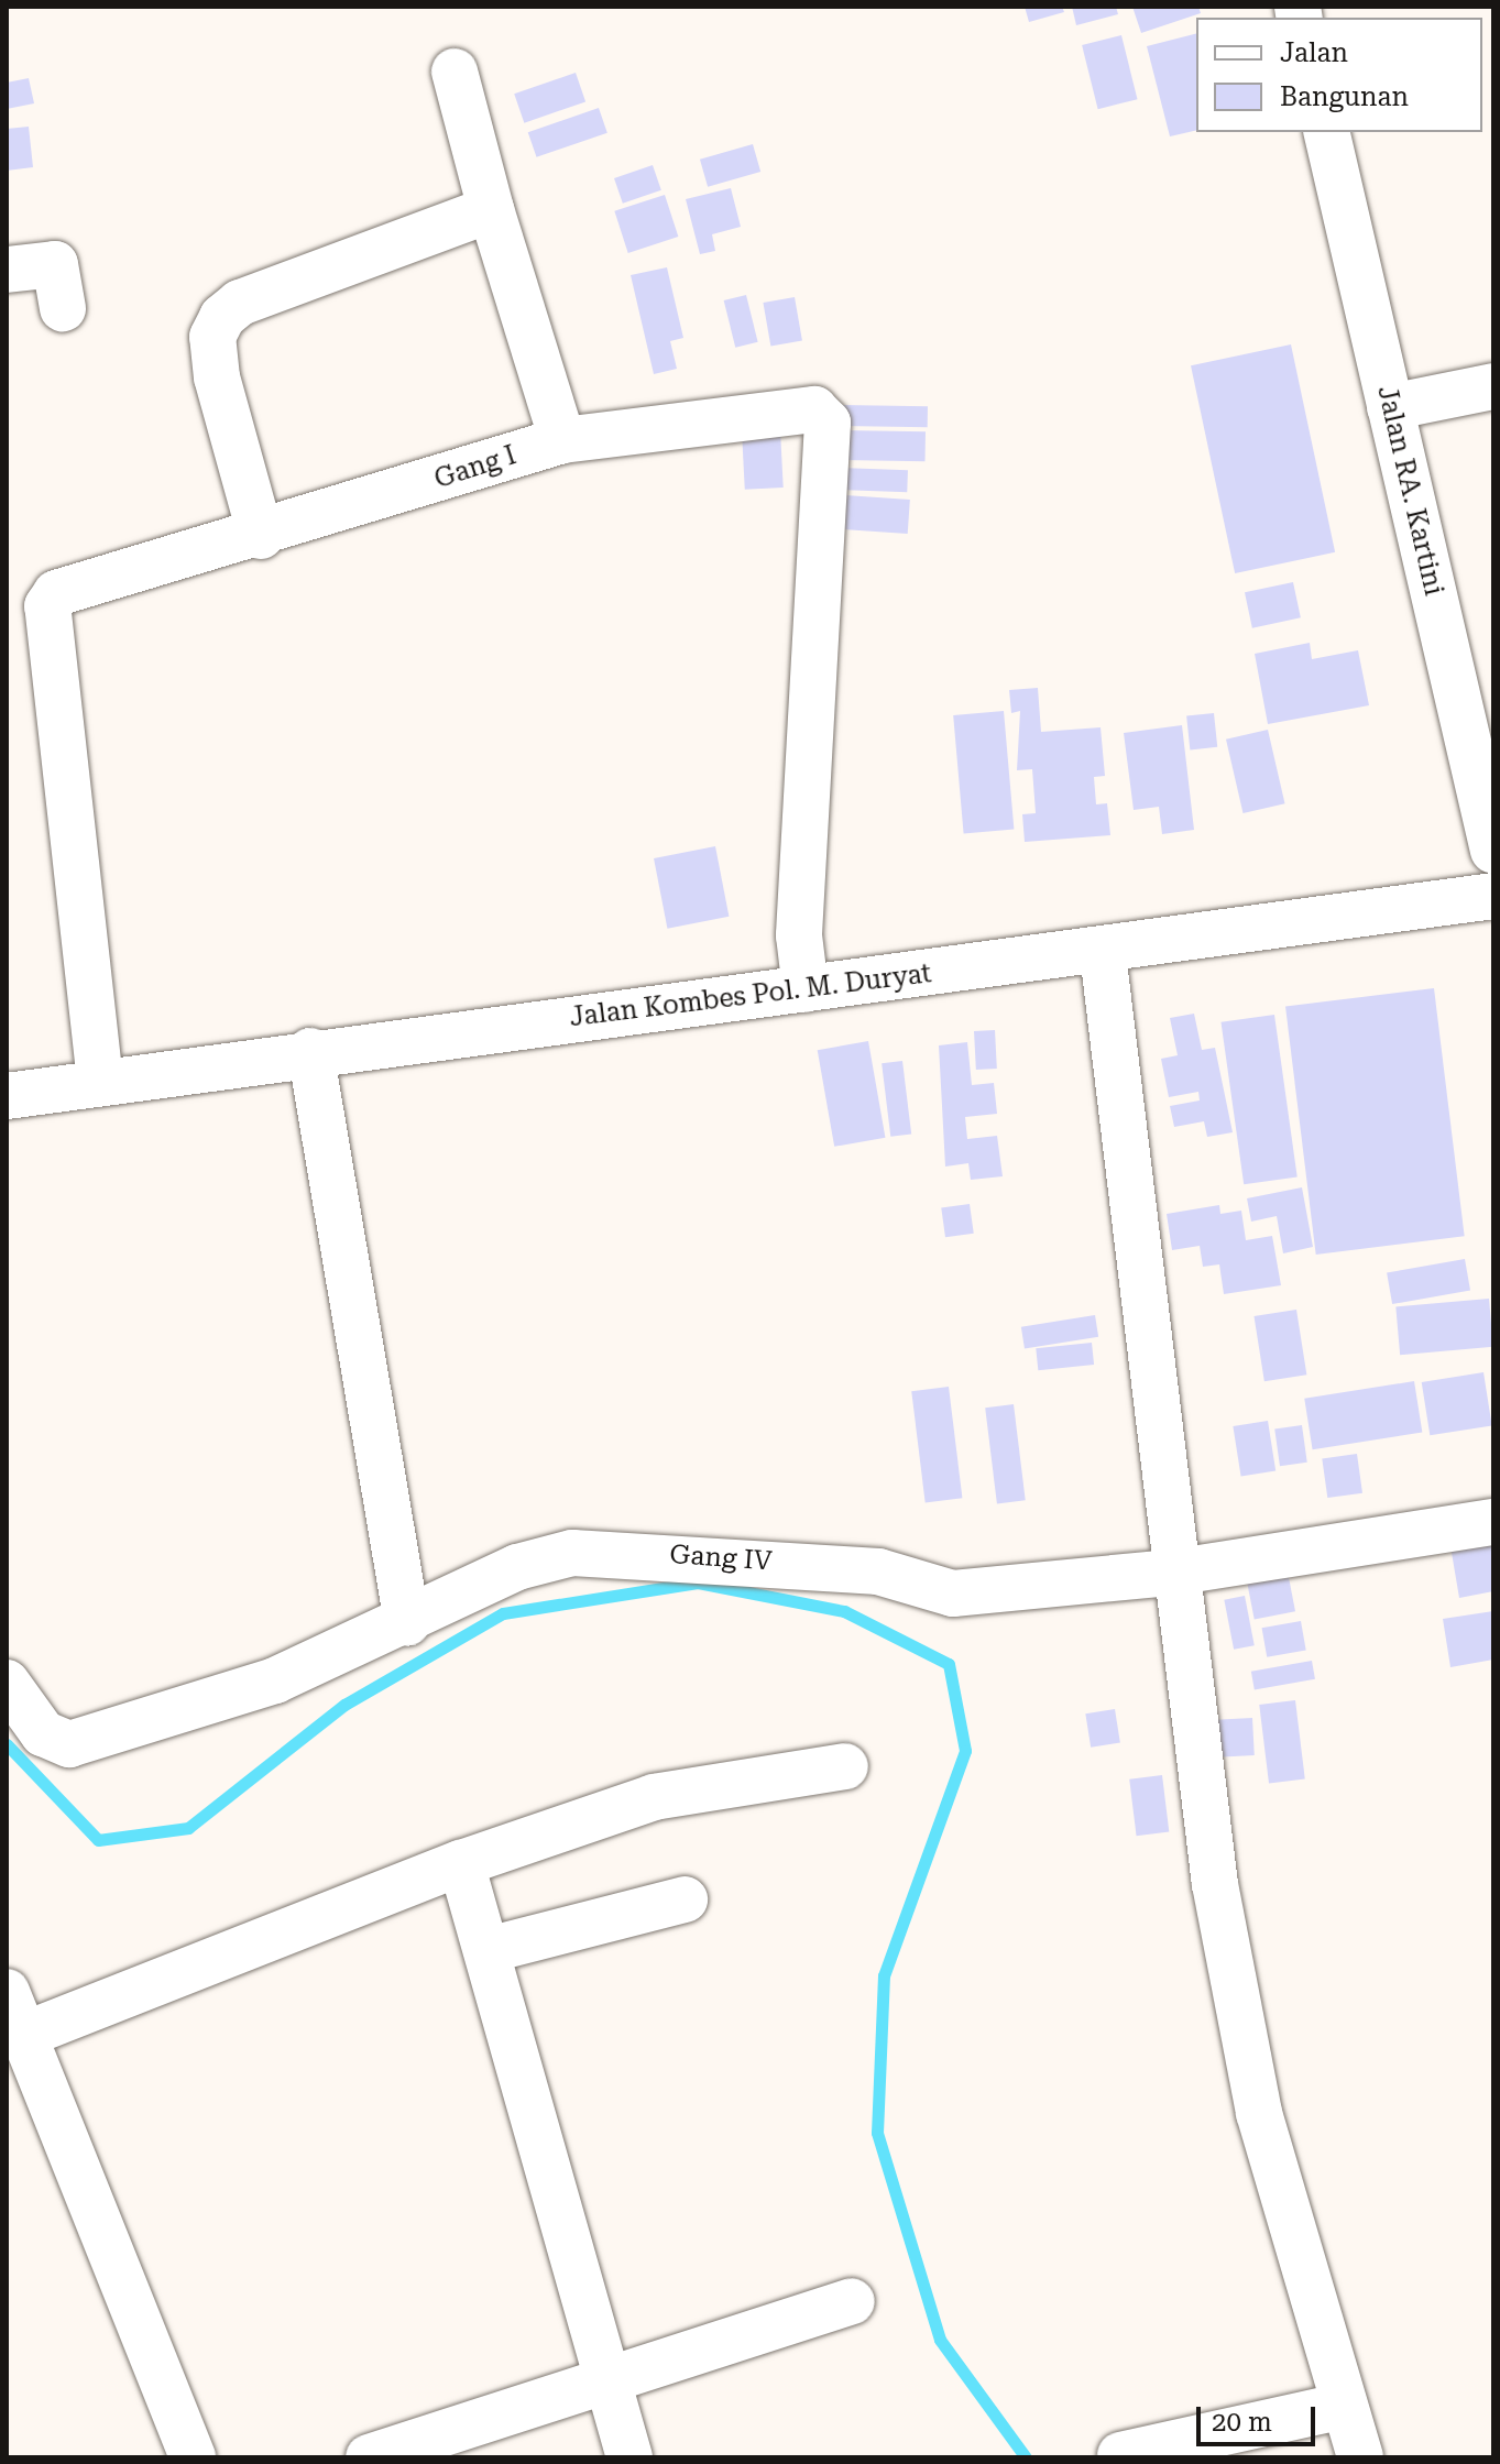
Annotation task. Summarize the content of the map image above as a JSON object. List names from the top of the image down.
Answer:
{
  "streets": {
    "street": [
      "Gang I",
      "Jalan RA. Kartini",
      "Jalan Kombes Pol. M. Duryat",
      "Gang IV"
    ]
  },
  "crossings": [
    ["Gang I", "Jalan Kombes Pol. M. Duryat"]
  ],
  "legend": ["Jalan", "Bangunan"],
  "scale_bar": "20 m"
}
